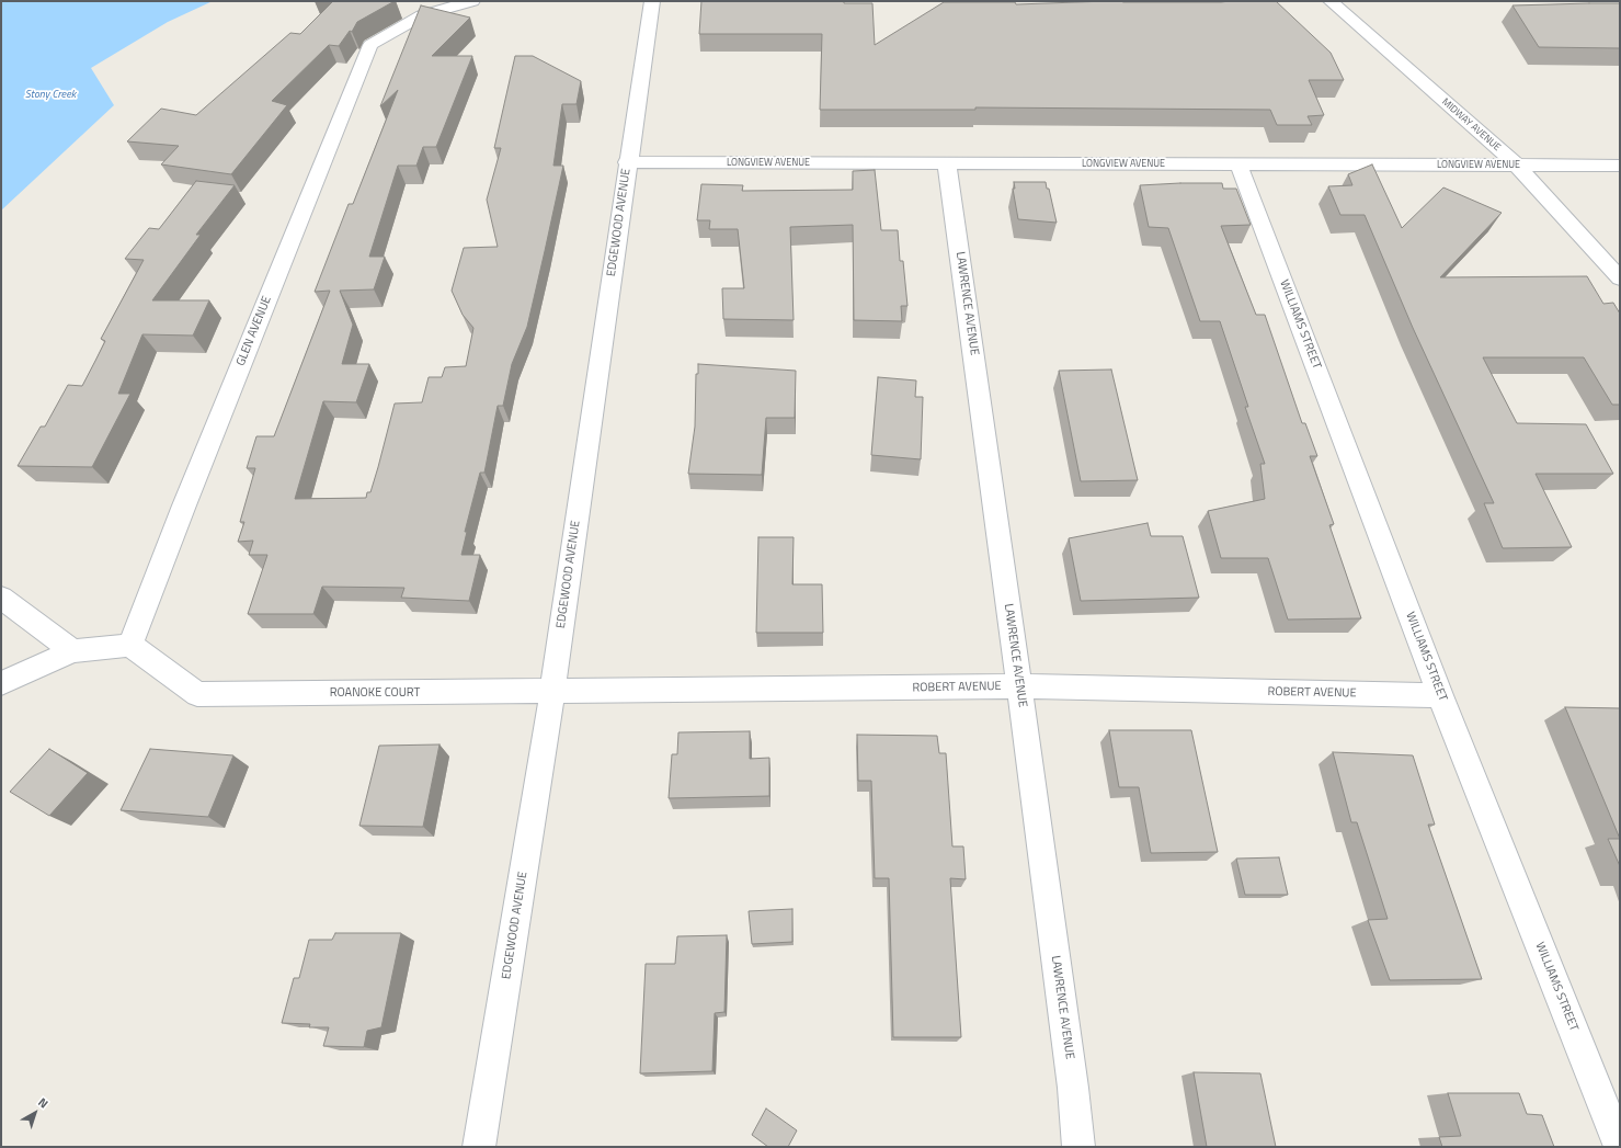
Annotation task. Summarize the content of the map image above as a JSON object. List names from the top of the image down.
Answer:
{
  "streets": {
    "street": [
      "MIDWAY AVENUE",
      "LONGVIEW AVENUE",
      "EDGEWOOD AVENUE",
      "LAWRENCE AVENUE",
      "WILLIAMS STREET",
      "GLEN AVENUE",
      "ROBERT AVENUE",
      "ROANOKE COURT"
    ]
  },
  "crossings": [
    ["MIDWAY AVENUE", "LONGVIEW AVENUE"],
    ["LONGVIEW AVENUE", "EDGEWOOD AVENUE"],
    ["LONGVIEW AVENUE", "LAWRENCE AVENUE"],
    ["LONGVIEW AVENUE", "WILLIAMS STREET"],
    ["EDGEWOOD AVENUE", "ROBERT AVENUE"],
    ["EDGEWOOD AVENUE", "ROANOKE COURT"],
    ["LAWRENCE AVENUE", "ROBERT AVENUE"],
    ["WILLIAMS STREET", "ROBERT AVENUE"],
    ["GLEN AVENUE", "ROANOKE COURT"],
    ["ROBERT AVENUE", "ROANOKE COURT"]
  ],
  "water": ["Stony Creek"],
  "north": "top right"
}
